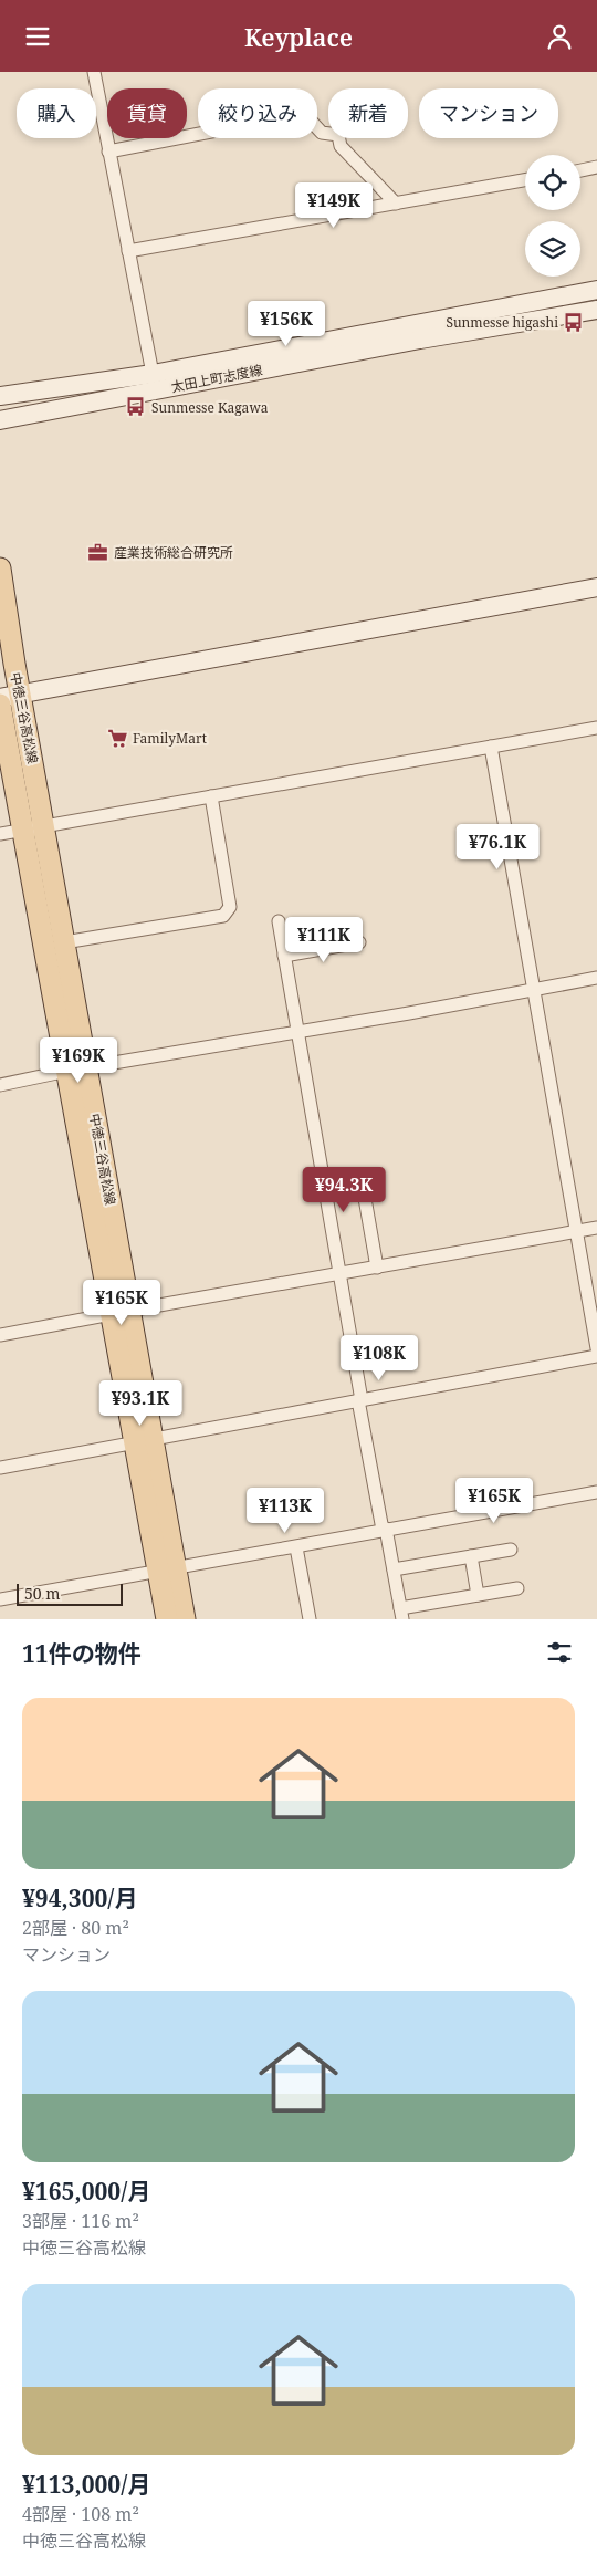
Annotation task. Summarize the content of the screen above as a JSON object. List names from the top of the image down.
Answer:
{
  "streets": {
    "main road": ["太田上町志度線", "中徳三谷高松線"]
  },
  "places": {
    "bus stop": ["Sunmesse higashi", "Sunmesse Kagawa"],
    "office": ["産業技術総合研究所"],
    "supermarket": ["FamilyMart"]
  },
  "scale_bar": "50 m",
  "page": {
    "header": "Keyplace",
    "chip": [
      "購入",
      "賃貸",
      "絞り込み",
      "新着",
      "マンション"
    ],
    "price": [
      "¥149K",
      "¥156K",
      "¥76.1K",
      "¥111K",
      "¥169K",
      "¥94.3K",
      "¥165K",
      "¥108K",
      "¥93.1K",
      "¥165K",
      "¥113K"
    ],
    "scale": "50 m",
    "heading": "11件の物件",
    "list": [
      {
        "name": "¥94,300/月",
        "note": "2部屋 · 80 m² · マンション"
      },
      {
        "name": "¥165,000/月",
        "note": "3部屋 · 116 m² · 中徳三谷高松線"
      },
      {
        "name": "¥113,000/月",
        "note": "4部屋 · 108 m² · 中徳三谷高松線"
      }
    ]
  }
}
